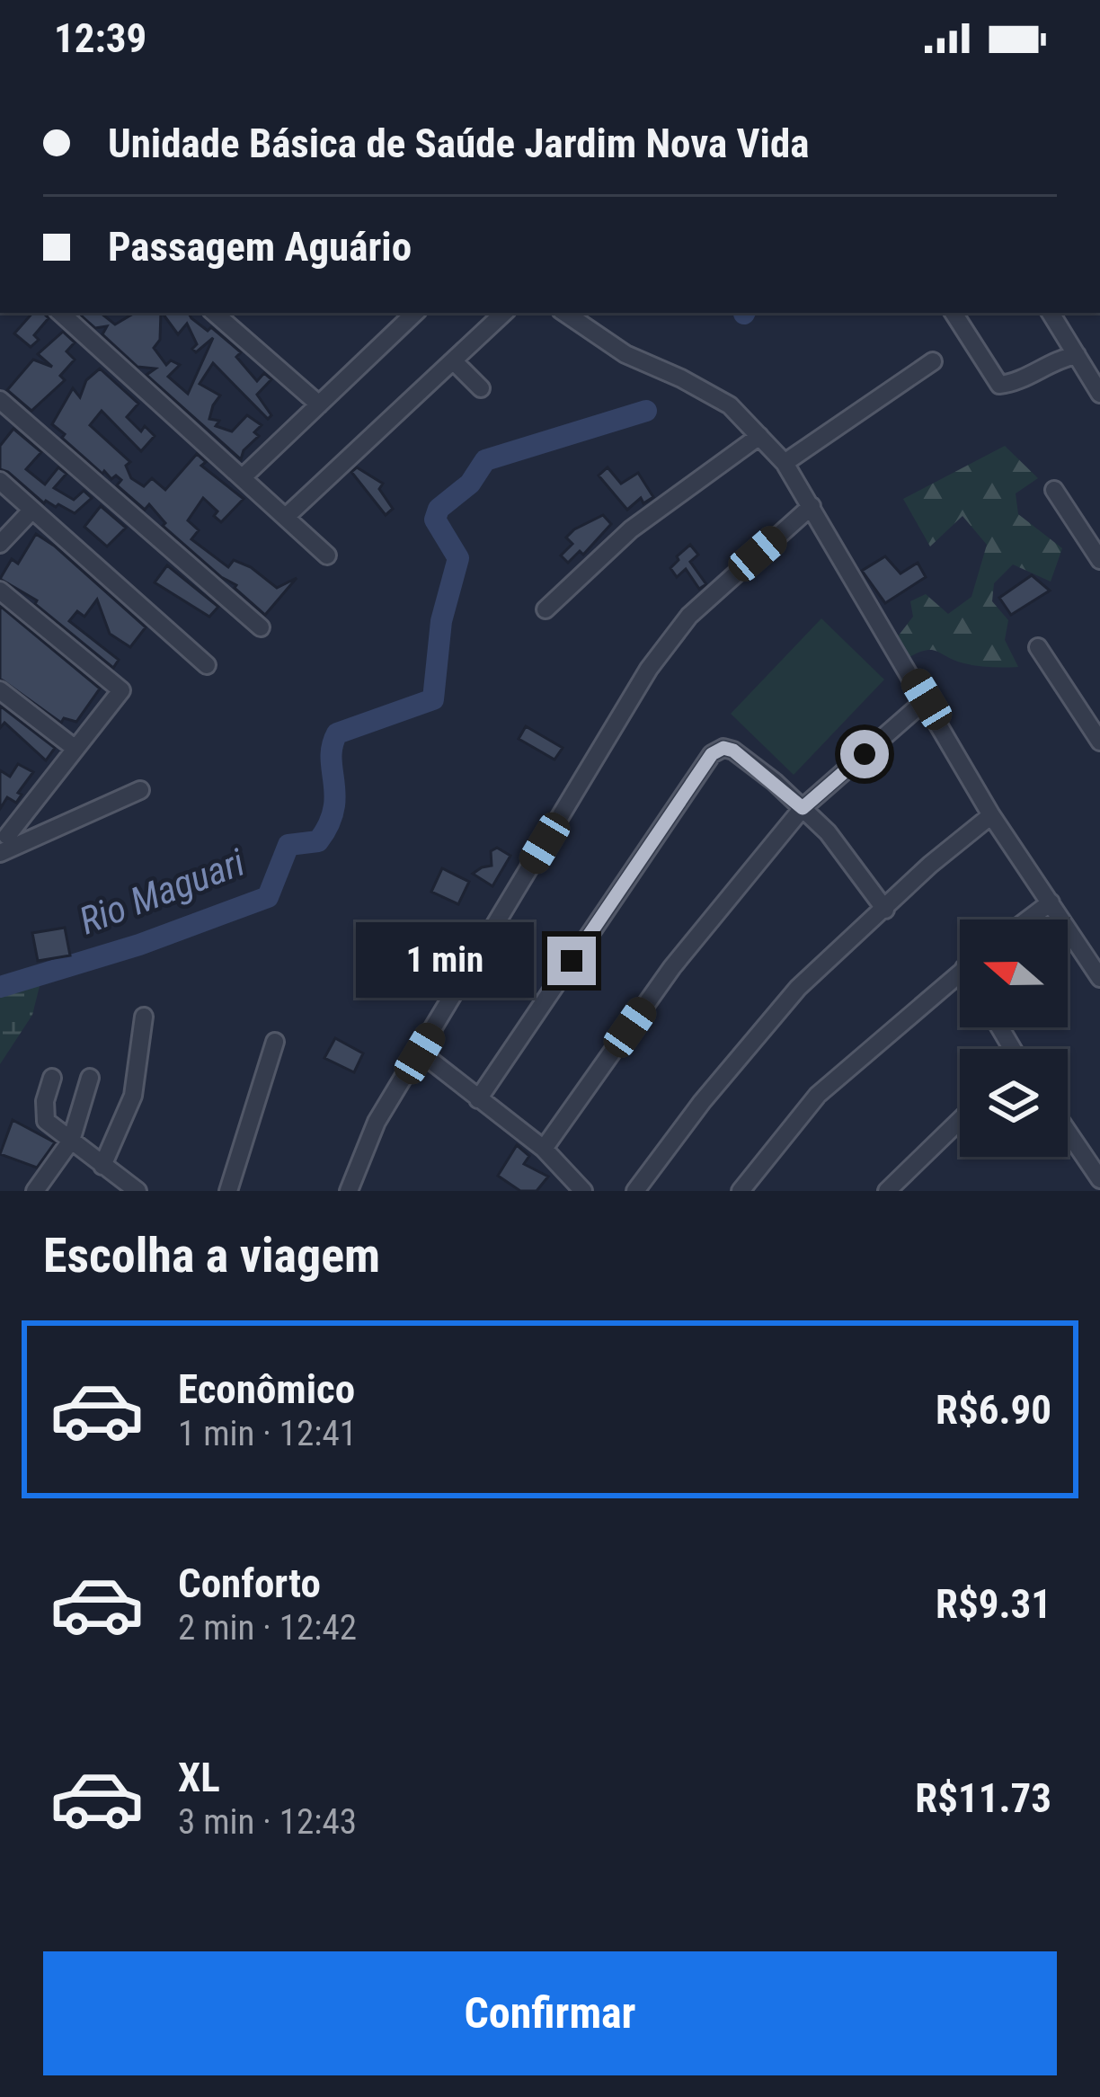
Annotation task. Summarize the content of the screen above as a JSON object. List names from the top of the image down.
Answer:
{
  "water": ["Rio Maguari"],
  "north": "left",
  "page": {
    "status": "12:39",
    "banner": ["Unidade Básica de Saúde Jardim Nova Vida", "Passagem Aguário"],
    "bubble": "1 min",
    "heading": "Escolha a viagem",
    "list": [
      {
        "name": "Econômico",
        "note": "1 min · 12:41",
        "value": "R$6.90"
      },
      {
        "name": "Conforto",
        "note": "2 min · 12:42",
        "value": "R$9.31"
      },
      {
        "name": "XL",
        "note": "3 min · 12:43",
        "value": "R$11.73"
      }
    ],
    "buttons": "Confirmar"
  }
}
